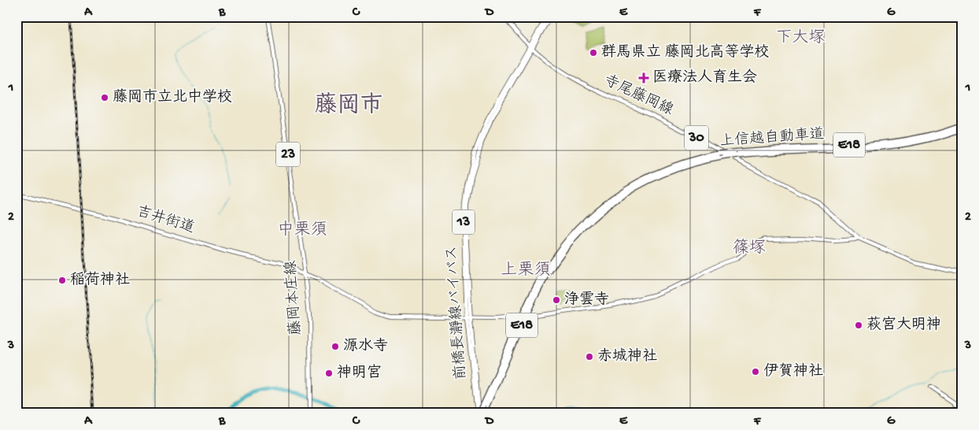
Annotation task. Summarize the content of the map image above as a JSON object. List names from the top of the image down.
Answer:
{
  "streets": {
    "highway": ["上信越自動車道", "E18"],
    "main road": [
      "寺尾藤岡線",
      "30",
      "23",
      "吉井街道",
      "13",
      "藤岡本庄線",
      "前橋長瀞線バイパス"
    ]
  },
  "crossings": [
    ["寺尾藤岡線", "前橋長瀞線バイパス"],
    ["上信越自動車道", "前橋長瀞線バイパス"],
    ["吉井街道", "藤岡本庄線"],
    ["吉井街道", "前橋長瀞線バイパス"]
  ],
  "districts": [
    "下大塚",
    "藤岡市",
    "中栗須",
    "篠塚",
    "上栗須"
  ],
  "places": {
    "other": [
      "群馬県立 藤岡北高等学校",
      "藤岡市立北中学校",
      "稲荷神社",
      "浄雲寺",
      "萩宮大明神",
      "源水寺",
      "赤城神社",
      "伊賀神社",
      "神明宮"
    ],
    "health": ["医療法人育生会"]
  },
  "grid": {
    "columns": [
      "A",
      "B",
      "C",
      "D",
      "E",
      "F",
      "G"
    ],
    "rows": ["1", "2", "3"]
  }
}
